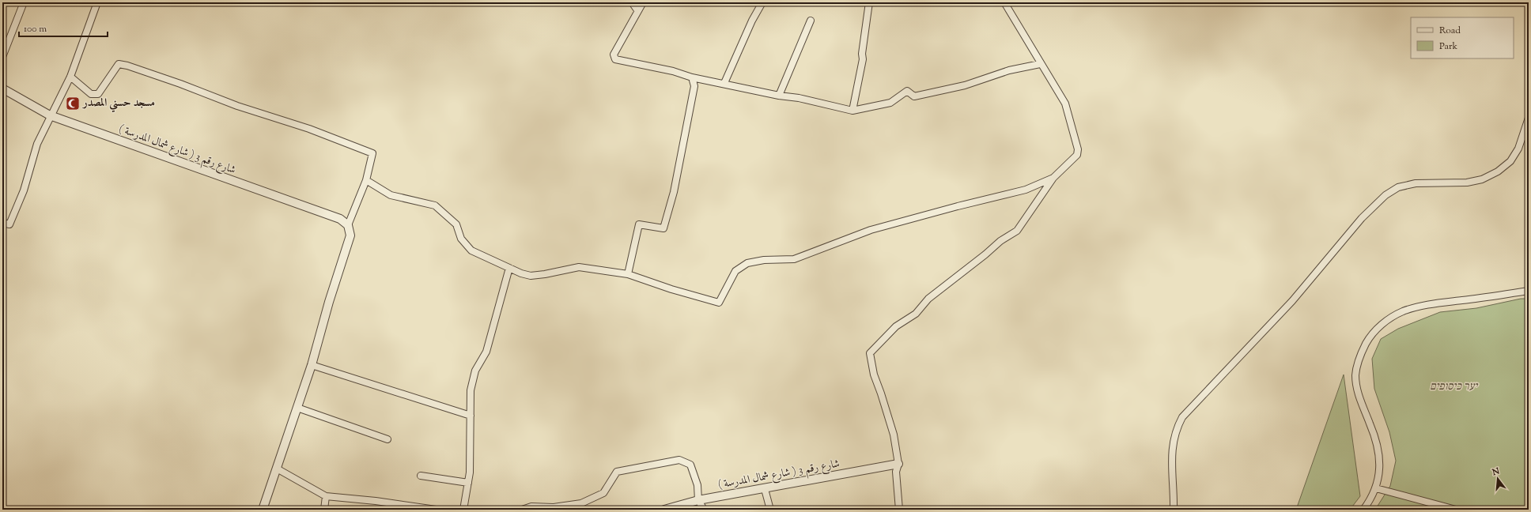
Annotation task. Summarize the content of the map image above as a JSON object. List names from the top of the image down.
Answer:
{
  "streets": {
    "street": ["شارع رقم 3 ( شارع شمال المدرسة )"]
  },
  "parks": ["יער כיסופים"],
  "places": {
    "mosque": ["مسجد حسني المصدر"]
  },
  "legend": ["Road", "Park"],
  "scale_bar": "100 m",
  "north": "top"
}
